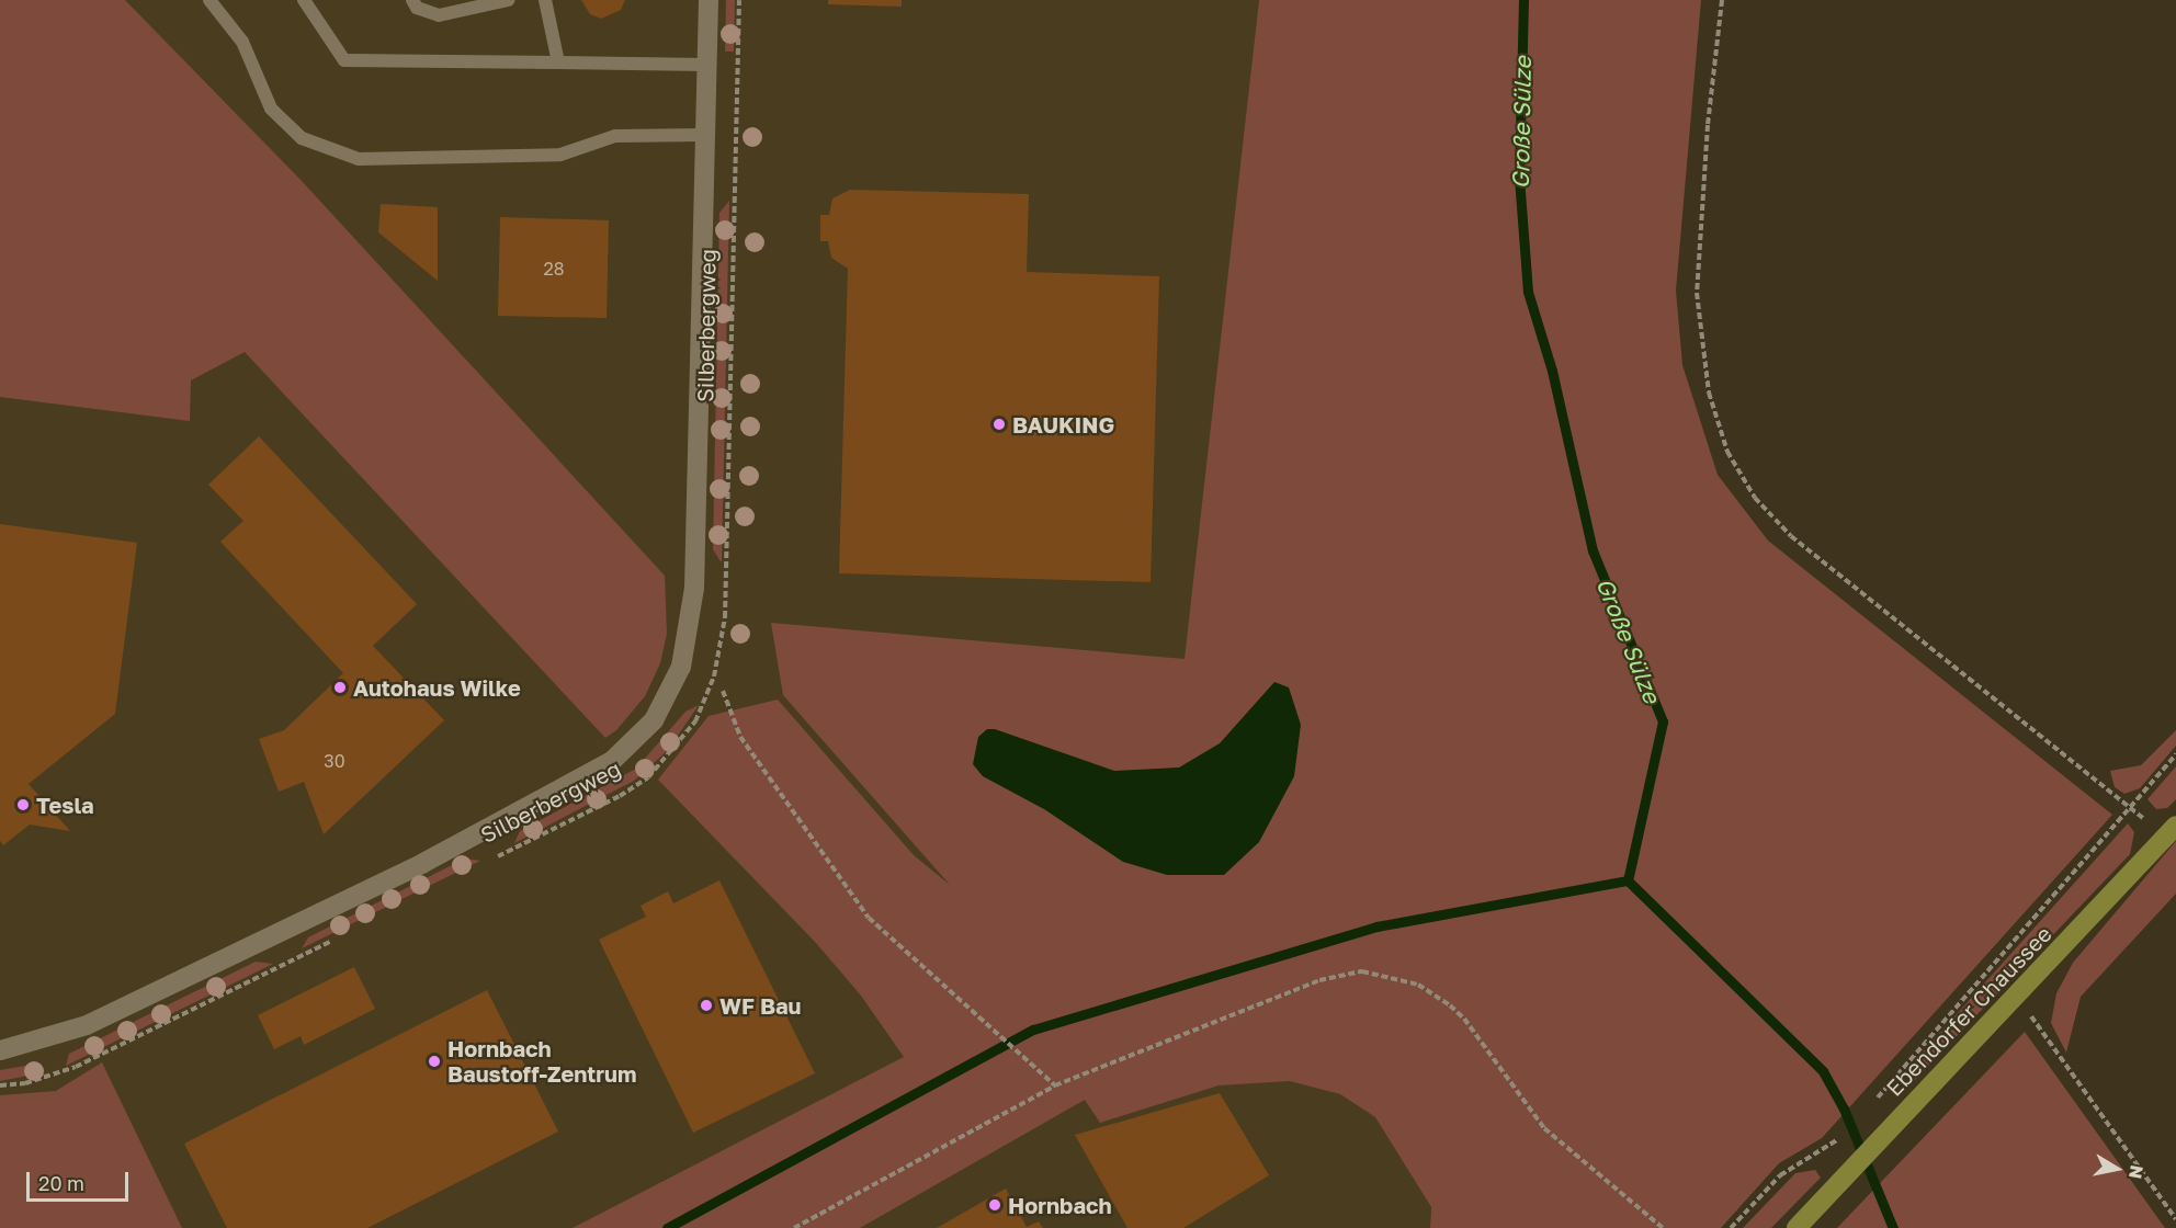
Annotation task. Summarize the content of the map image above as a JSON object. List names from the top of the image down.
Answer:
{
  "streets": {
    "main road": ["Ebendorfer Chaussee"],
    "street": ["Silberbergweg"]
  },
  "water": ["Große Sülze"],
  "places": [
    "BAUKING",
    "Autohaus Wilke",
    "Tesla",
    "WF Bau",
    "Hornbach Baustoff-Zentrum",
    "Hornbach"
  ],
  "house_numbers": ["28", "30"],
  "scale_bar": "20 m",
  "north": "right"
}
